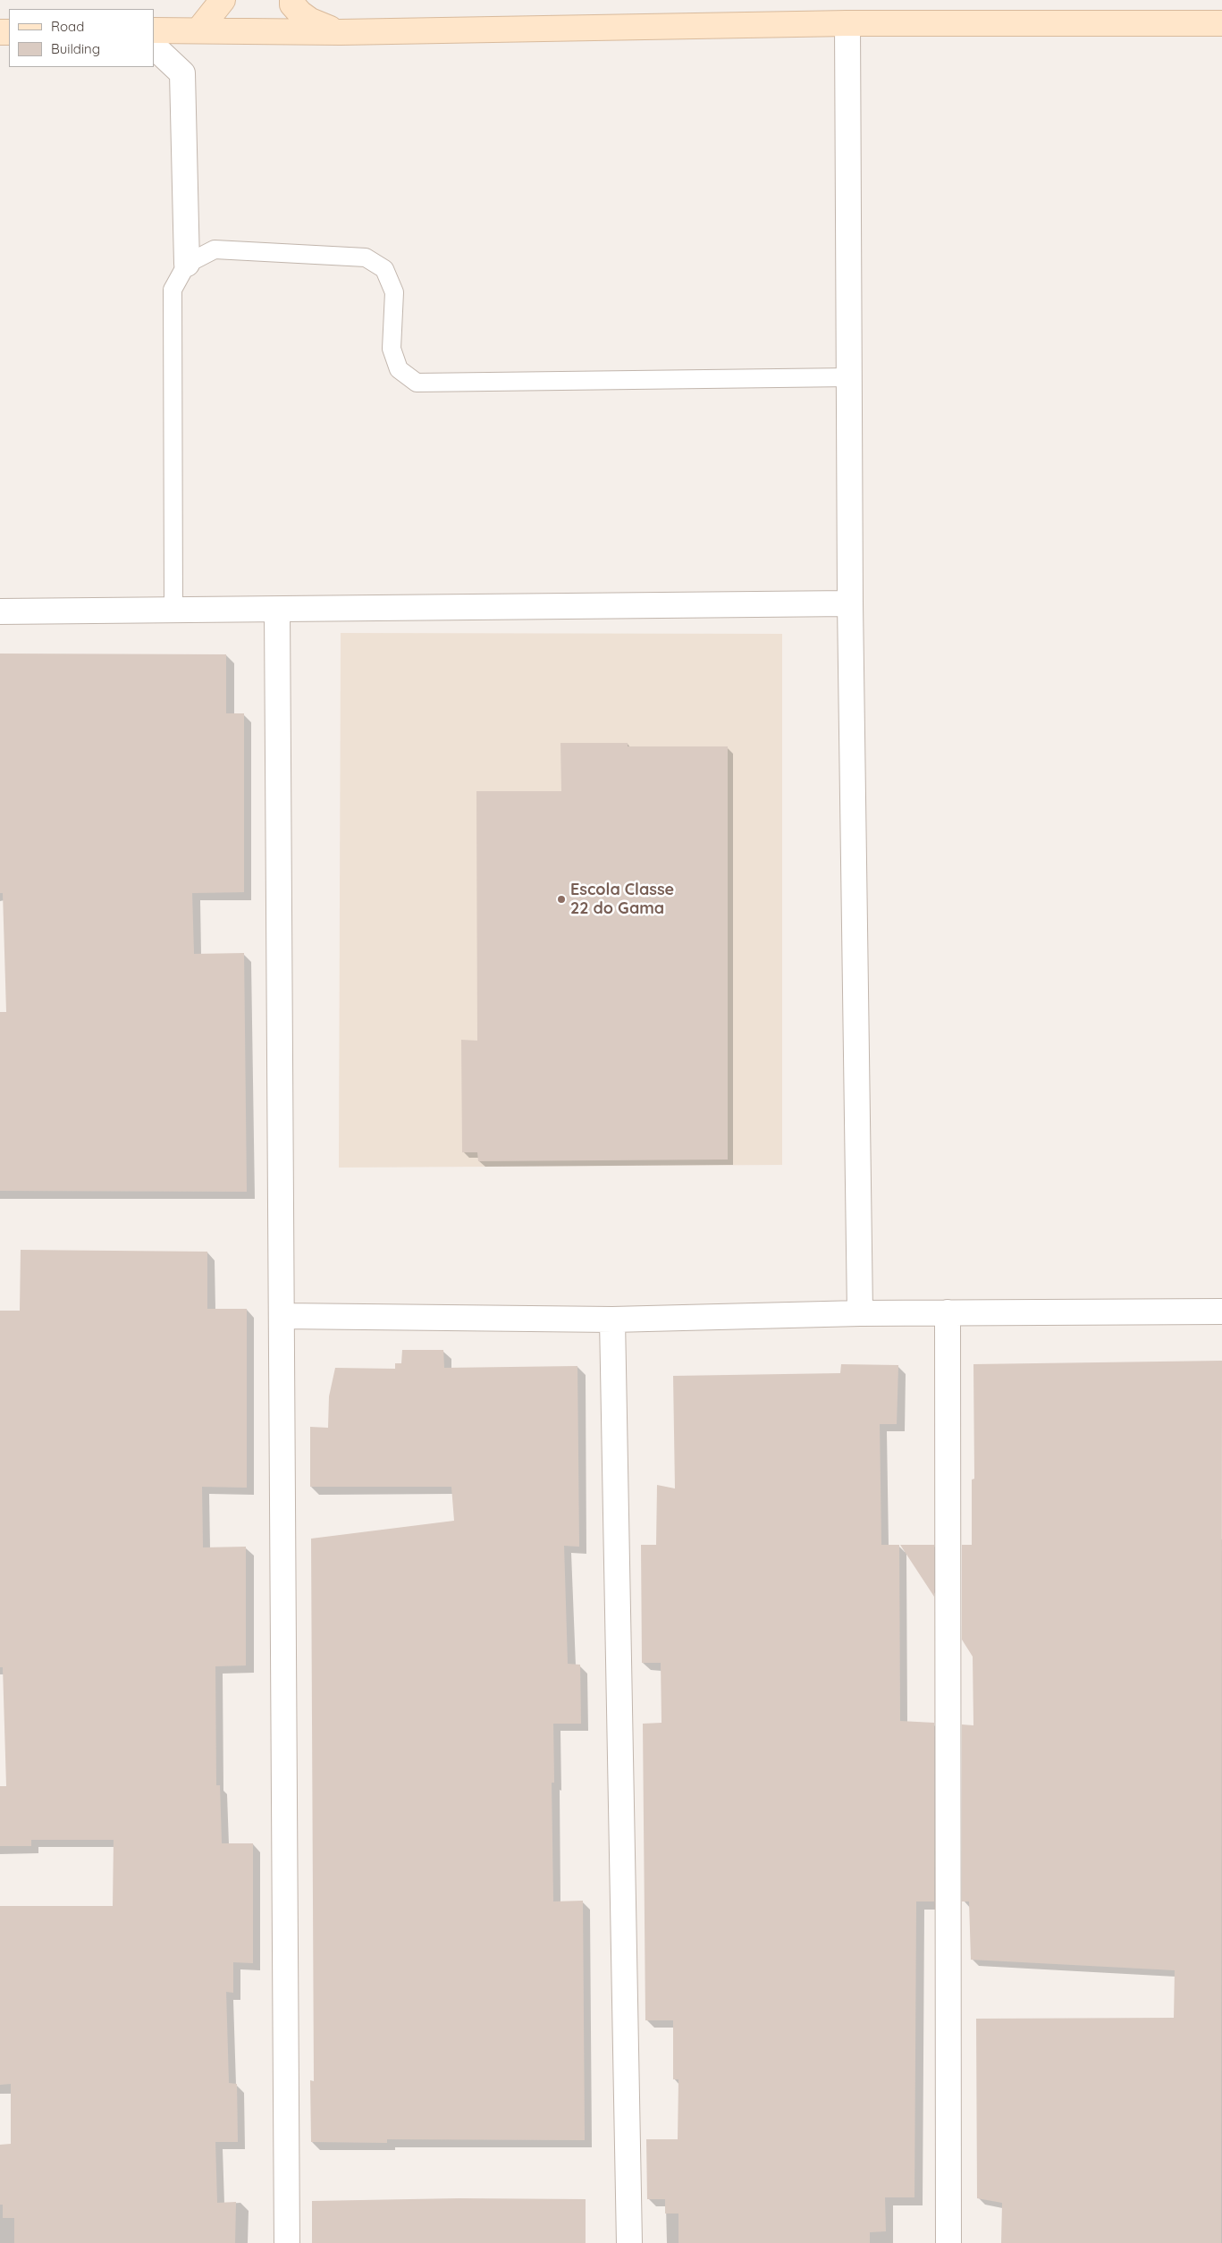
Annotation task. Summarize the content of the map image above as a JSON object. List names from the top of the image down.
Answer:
{
  "places": ["Escola Classe 22 do Gama"],
  "legend": ["Road", "Building"]
}
